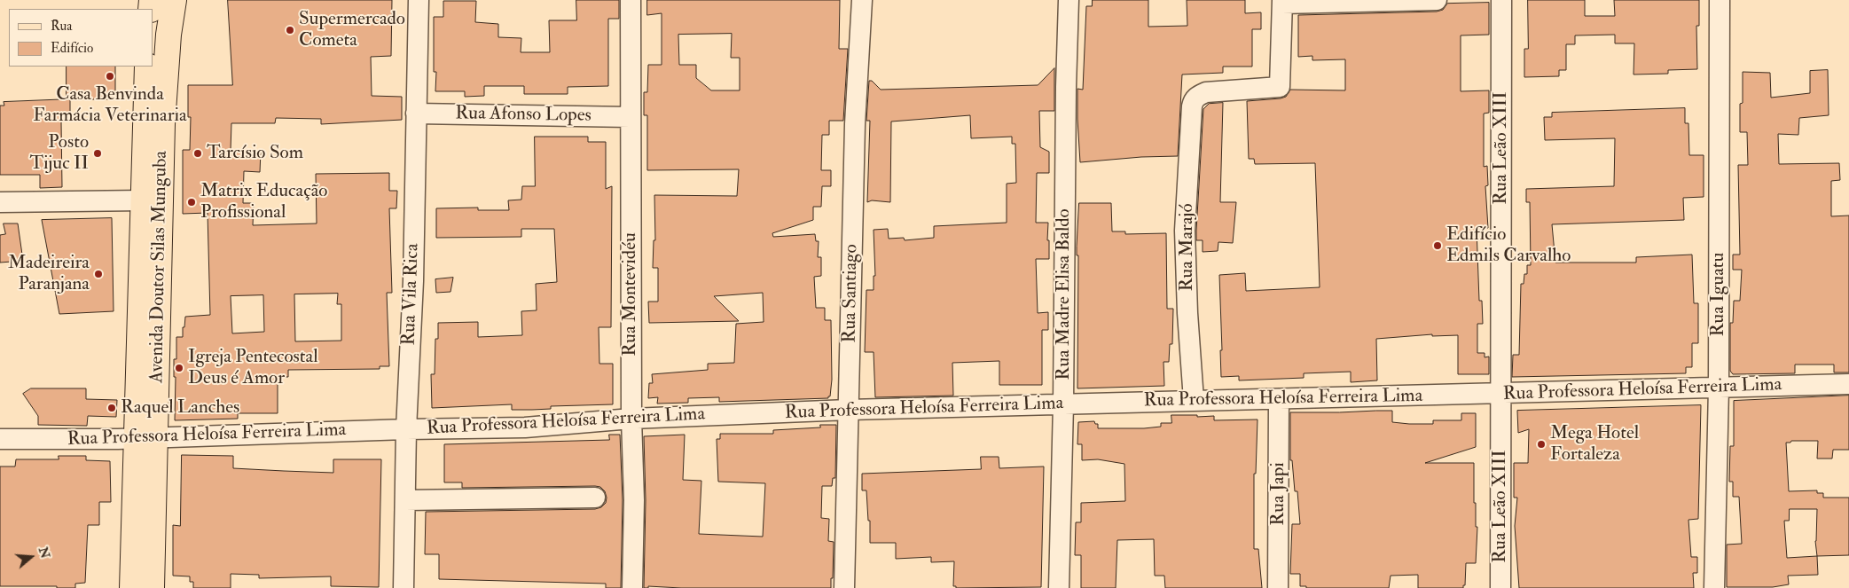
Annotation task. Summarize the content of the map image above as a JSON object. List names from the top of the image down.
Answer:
{
  "streets": {
    "main road": ["Avenida Doutor Silas Munguba"],
    "street": [
      "Rua Afonso Lopes",
      "Rua Leão XIII",
      "Rua Marajó",
      "Rua Santiago",
      "Rua Vila Rica",
      "Rua Montevidéu",
      "Rua Madre Elisa Baldo",
      "Rua Iguatu",
      "Rua Professora Heloísa Ferreira Lima",
      "Rua Japi"
    ]
  },
  "crossings": [
    ["Rua Afonso Lopes", "Rua Vila Rica"],
    ["Rua Afonso Lopes", "Rua Montevidéu"],
    ["Rua Leão XIII", "Rua Professora Heloísa Ferreira Lima"],
    ["Rua Marajó", "Rua Professora Heloísa Ferreira Lima"],
    ["Avenida Doutor Silas Munguba", "Rua Professora Heloísa Ferreira Lima"],
    ["Rua Santiago", "Rua Professora Heloísa Ferreira Lima"],
    ["Rua Vila Rica", "Rua Professora Heloísa Ferreira Lima"],
    ["Rua Montevidéu", "Rua Professora Heloísa Ferreira Lima"],
    ["Rua Madre Elisa Baldo", "Rua Professora Heloísa Ferreira Lima"],
    ["Rua Iguatu", "Rua Professora Heloísa Ferreira Lima"],
    ["Rua Professora Heloísa Ferreira Lima", "Rua Japi"]
  ],
  "places": [
    "Supermercado Cometa",
    "Casa Benvinda Farmácia Veterinaria",
    "Posto Tijuc II",
    "Tarcísio Som",
    "Matrix Educação Profissional",
    "Edifício Edmils Carvalho",
    "Madeireira Paranjana",
    "Igreja Pentecostal Deus é Amor",
    "Raquel Lanches",
    "Mega Hotel Fortaleza"
  ],
  "legend": ["Rua", "Edifício"],
  "north": "right"
}
